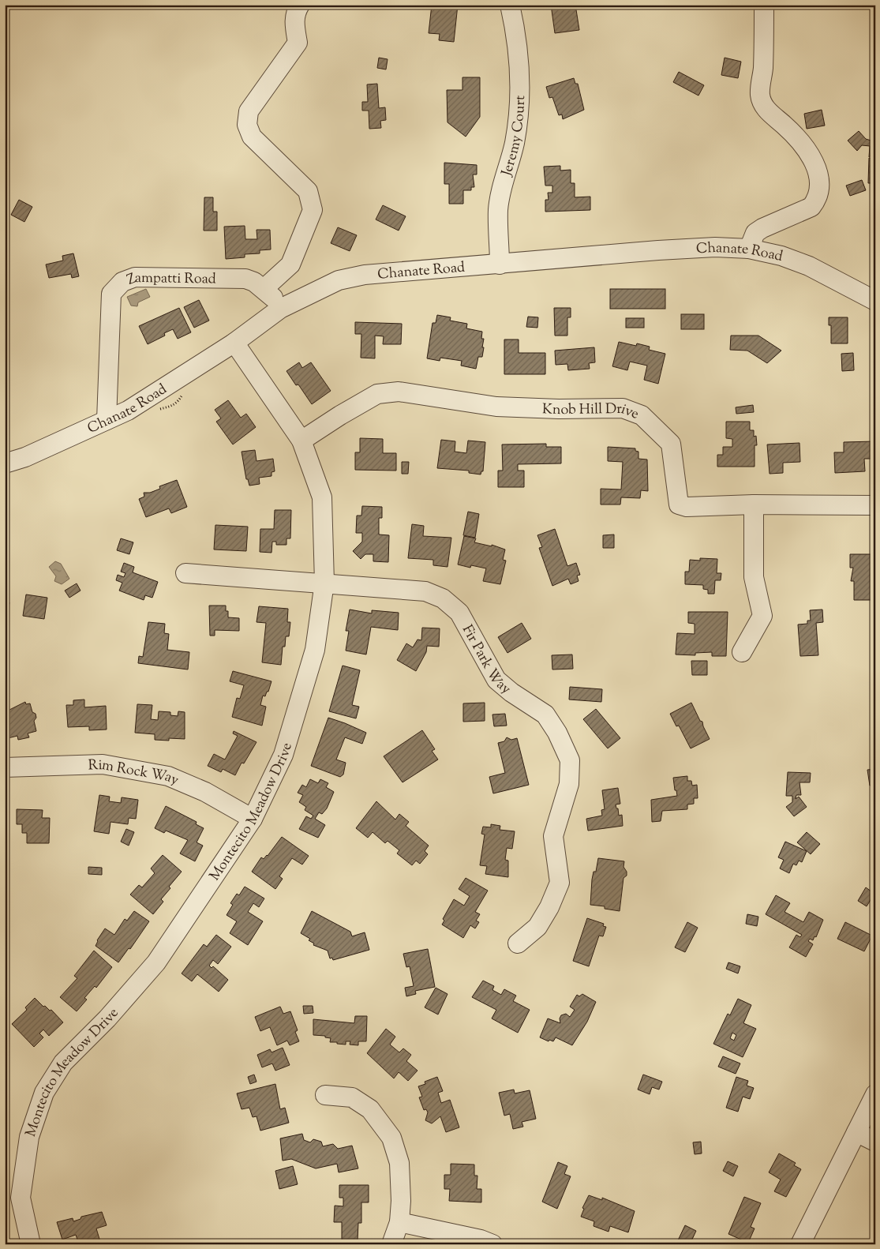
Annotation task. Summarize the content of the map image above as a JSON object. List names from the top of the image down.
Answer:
{
  "streets": {
    "street": [
      "Jeremy Court",
      "Chanate Road",
      "Zampatti Road",
      "Knob Hill Drive",
      "Fir Park Way",
      "Rim Rock Way",
      "Montecito Meadow Drive"
    ]
  },
  "crossings": [
    ["Jeremy Court", "Chanate Road"],
    ["Chanate Road", "Zampatti Road"],
    ["Chanate Road", "Montecito Meadow Drive"],
    ["Knob Hill Drive", "Montecito Meadow Drive"],
    ["Fir Park Way", "Montecito Meadow Drive"],
    ["Rim Rock Way", "Montecito Meadow Drive"]
  ]
}
